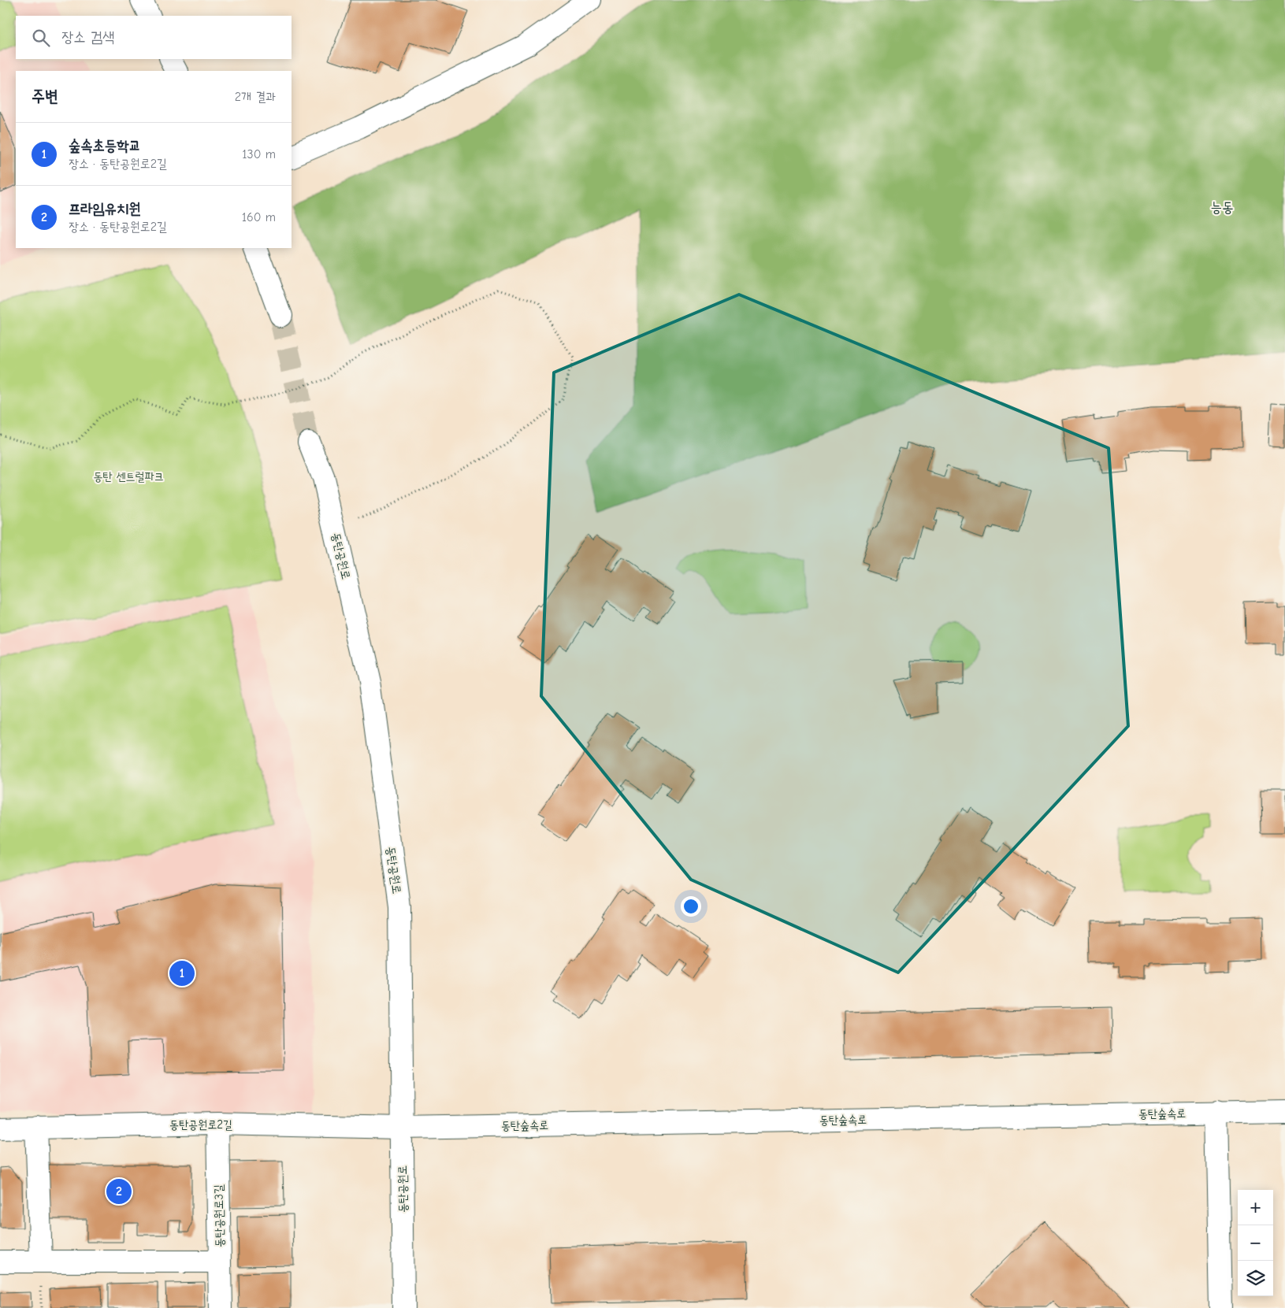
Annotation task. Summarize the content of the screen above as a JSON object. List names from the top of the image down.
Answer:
{
  "streets": {
    "street": [
      "동탄공원로",
      "동탄숲속로",
      "동탄공원로2길",
      "동탄공원로3길"
    ]
  },
  "crossings": [
    ["동탄공원로", "동탄숲속로"],
    ["동탄공원로", "동탄공원로2길"],
    ["동탄숲속로", "동탄공원로2길"],
    ["동탄공원로2길", "동탄공원로3길"]
  ],
  "districts": ["능동"],
  "parks": ["동탄 센트럴파크"],
  "page": {
    "search": "장소 검색",
    "heading": ["주변", "2개 결과"],
    "list": [
      {
        "mark": "1",
        "name": "숲속초등학교",
        "note": "장소 · 동탄공원로2길",
        "value": "130 m"
      },
      {
        "mark": "2",
        "name": "프라임유치원",
        "note": "장소 · 동탄공원로2길",
        "value": "160 m"
      }
    ],
    "pins": ["1", "2"],
    "map_buttons": ["+", "−"]
  }
}
